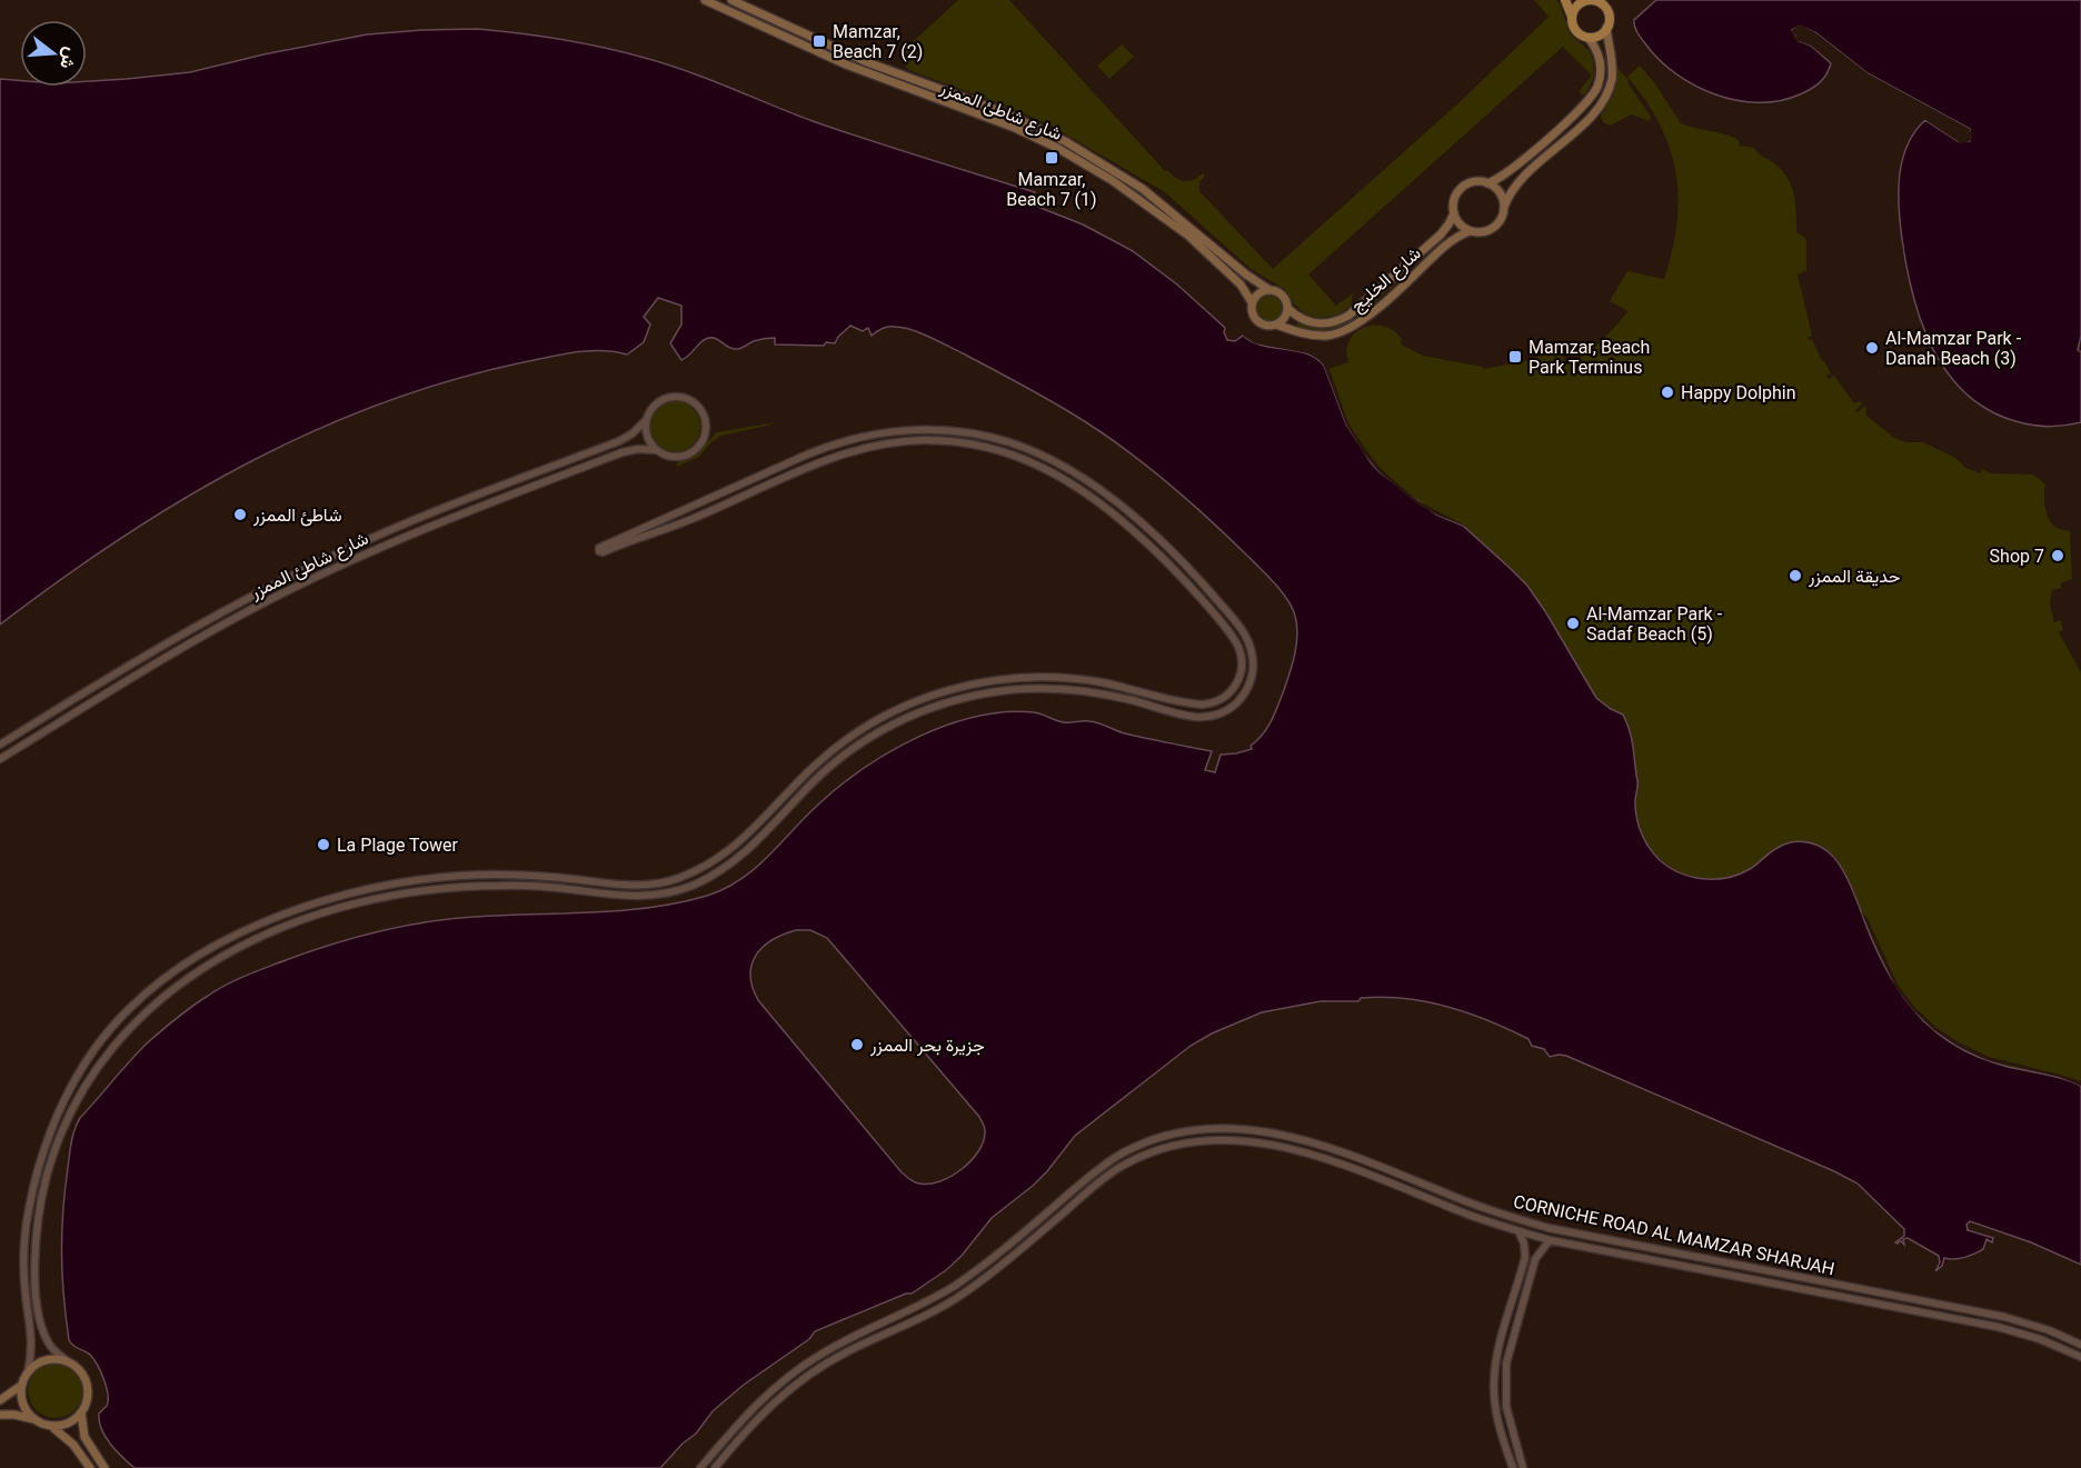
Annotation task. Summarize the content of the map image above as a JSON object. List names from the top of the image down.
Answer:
{
  "streets": {
    "main road": ["شارع شاطئ الممزر", "شارع الخليج"],
    "street": ["CORNICHE ROAD AL MAMZAR SHARJAH"]
  },
  "crossings": [
    ["شارع شاطئ الممزر", "شارع الخليج"]
  ],
  "places": {
    "transit": ["Mamzar, Beach 7 (2)", "Mamzar, Beach 7 (1)", "Mamzar, Beach Park Terminus"],
    "other": [
      "Al-Mamzar Park - Danah Beach (3)",
      "Happy Dolphin",
      "شاطئ الممزر",
      "Shop 7",
      "حديقة الممزر",
      "Al-Mamzar Park - Sadaf Beach (5)",
      "La Plage Tower",
      "جزيرة بحر الممزر"
    ]
  },
  "north": "right"
}
